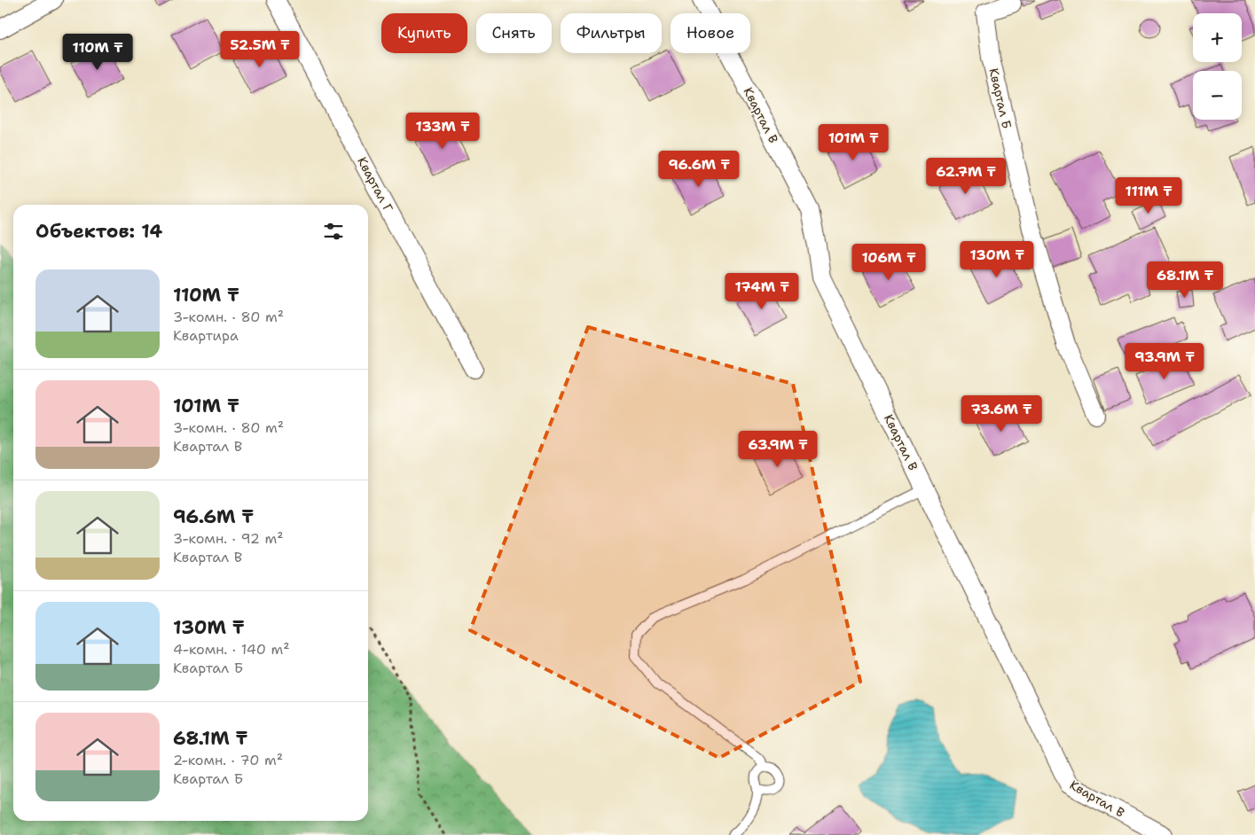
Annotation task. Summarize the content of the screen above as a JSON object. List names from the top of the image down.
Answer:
{
  "streets": {
    "street": ["Квартал Б", "Квартал В", "Квартал Г"]
  },
  "page": {
    "map_buttons": ["+", "−"],
    "chip": [
      "Купить",
      "Снять",
      "Фильтры",
      "Новое"
    ],
    "price": [
      "52.5M ₸",
      "110M ₸",
      "133M ₸",
      "101M ₸",
      "96.6M ₸",
      "62.7M ₸",
      "111M ₸",
      "130M ₸",
      "106M ₸",
      "68.1M ₸",
      "174M ₸",
      "93.9M ₸",
      "73.6M ₸",
      "63.9M ₸"
    ],
    "heading": "Объектов: 14",
    "list": [
      {
        "name": "110M ₸",
        "note": "3-комн. · 80 m² · Квартира"
      },
      {
        "name": "101M ₸",
        "note": "3-комн. · 80 m² · Квартал В"
      },
      {
        "name": "96.6M ₸",
        "note": "3-комн. · 92 m² · Квартал В"
      },
      {
        "name": "130M ₸",
        "note": "4-комн. · 140 m² · Квартал Б"
      },
      {
        "name": "68.1M ₸",
        "note": "2-комн. · 70 m² · Квартал Б"
      }
    ]
  }
}
